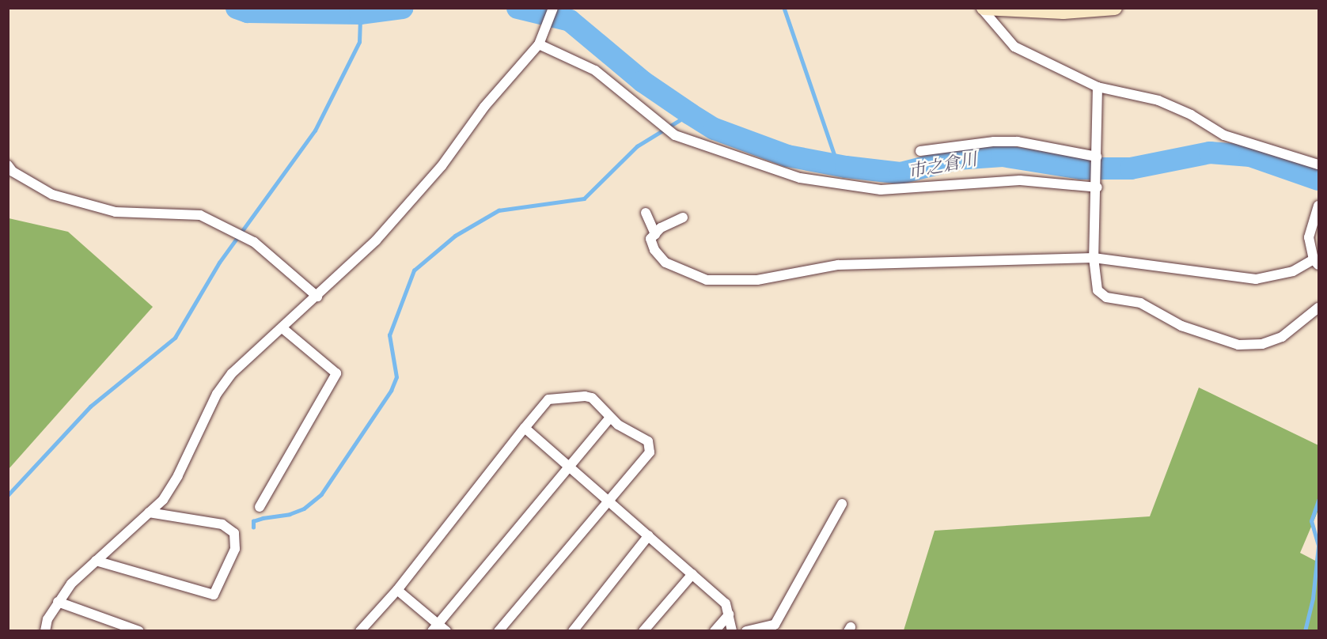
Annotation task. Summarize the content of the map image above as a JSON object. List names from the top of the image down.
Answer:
{
  "water": ["市之倉川"]
}
